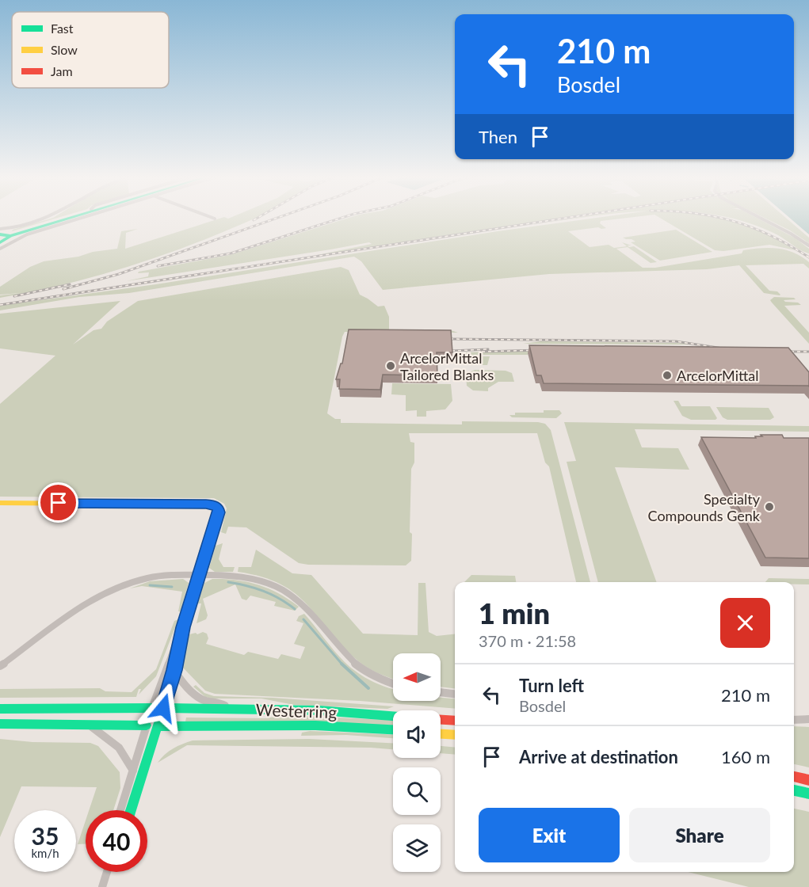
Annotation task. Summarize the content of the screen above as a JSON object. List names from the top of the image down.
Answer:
{
  "streets": {
    "main road": ["Westerring"]
  },
  "places": ["ArcelorMittal Tailored Blanks", "ArcelorMittal", "Specialty Compounds Genk"],
  "legend": ["Fast", "Slow", "Jam"],
  "north": "left",
  "page": {
    "turn": ["210 m", "Bosdel"],
    "then": "Then",
    "heading": ["1 min", "370 m · 21:58"],
    "list": [
      {
        "name": "Turn left",
        "note": "Bosdel",
        "value": "210 m"
      },
      {
        "name": "Arrive at destination",
        "value": "160 m"
      }
    ],
    "buttons": ["Exit", "Share"],
    "speed": "35 km/h",
    "limit": "40"
  }
}
